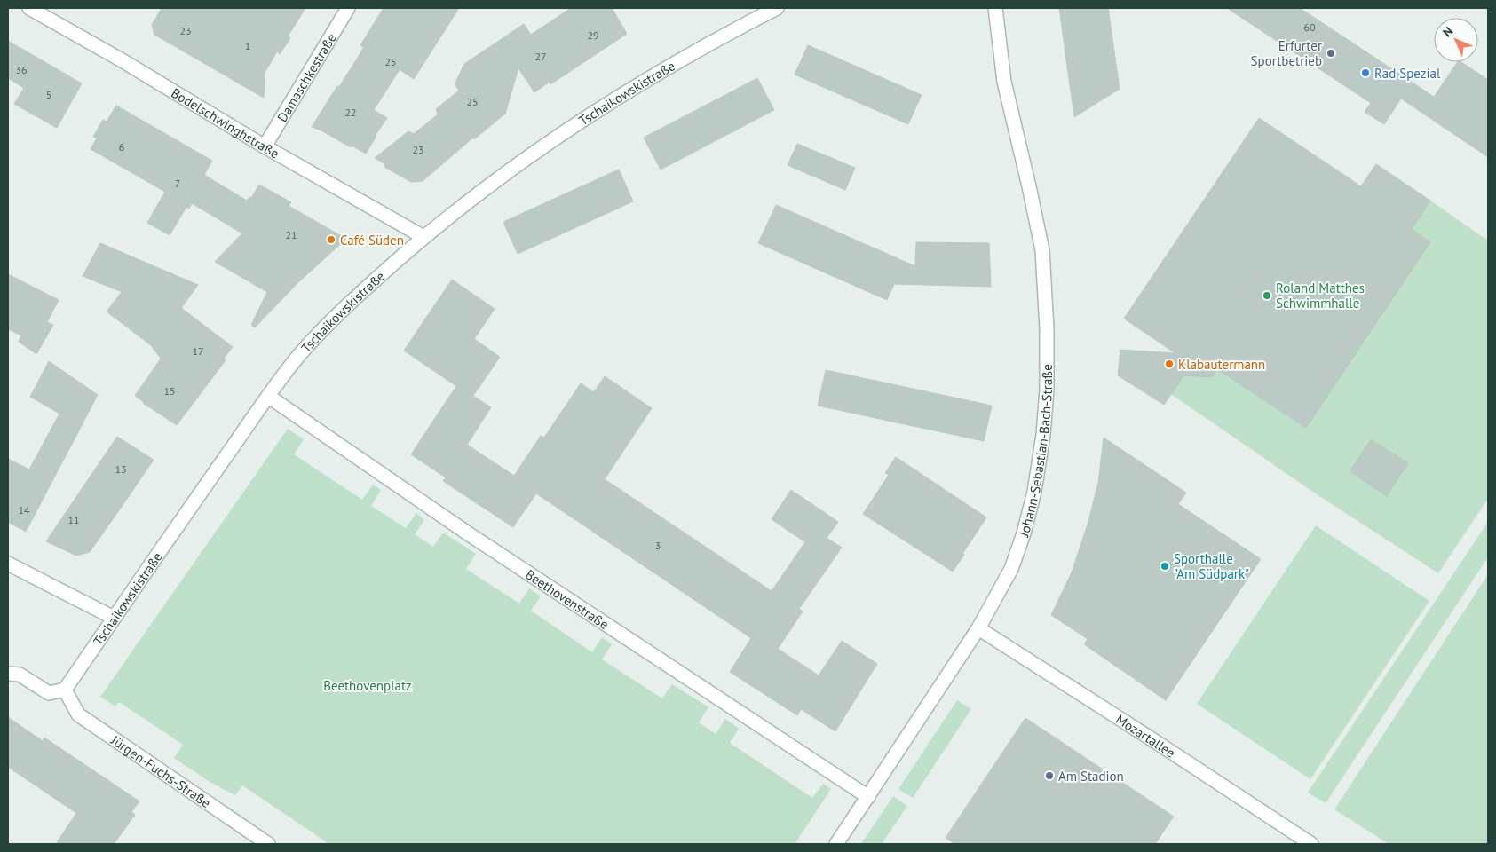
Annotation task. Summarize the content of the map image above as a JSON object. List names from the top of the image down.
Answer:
{
  "streets": {
    "street": [
      "Damaschkestraße",
      "Tschaikowskistraße",
      "Bodelschwinghstraße",
      "Johann-Sebastian-Bach-Straße",
      "Beethovenstraße",
      "Mozartallee",
      "Jürgen-Fuchs-Straße"
    ]
  },
  "crossings": [
    ["Damaschkestraße", "Bodelschwinghstraße"],
    ["Tschaikowskistraße", "Bodelschwinghstraße"],
    ["Tschaikowskistraße", "Beethovenstraße"],
    ["Tschaikowskistraße", "Jürgen-Fuchs-Straße"],
    ["Johann-Sebastian-Bach-Straße", "Beethovenstraße"],
    ["Johann-Sebastian-Bach-Straße", "Mozartallee"]
  ],
  "parks": ["Beethovenplatz"],
  "places": [
    "Erfurter Sportbetrieb",
    "Rad Spezial",
    "Café Süden",
    "Roland Matthes Schwimmhalle",
    "Klabautermann",
    "Sporthalle \"Am Südpark\"",
    "Am Stadion"
  ],
  "house_numbers": [
    "60",
    "23",
    "29",
    "1",
    "27",
    "25",
    "36",
    "5",
    "25",
    "22",
    "6",
    "23",
    "7",
    "21",
    "17",
    "15",
    "13",
    "14",
    "11",
    "3"
  ],
  "north": "top left"
}
